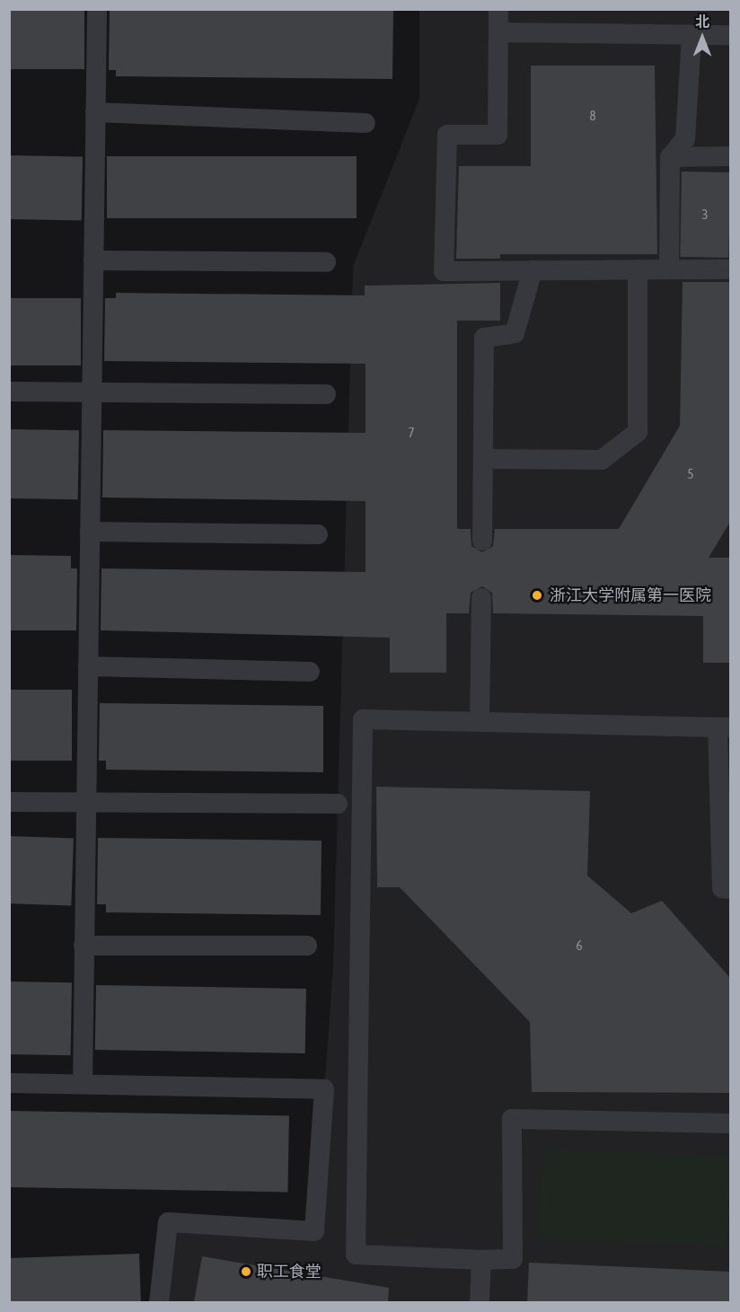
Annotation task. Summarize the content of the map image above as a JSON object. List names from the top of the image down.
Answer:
{
  "places": ["浙江大学附属第一医院", "职工食堂"],
  "house_numbers": [
    "8",
    "3",
    "7",
    "5",
    "6"
  ],
  "north": "top"
}
